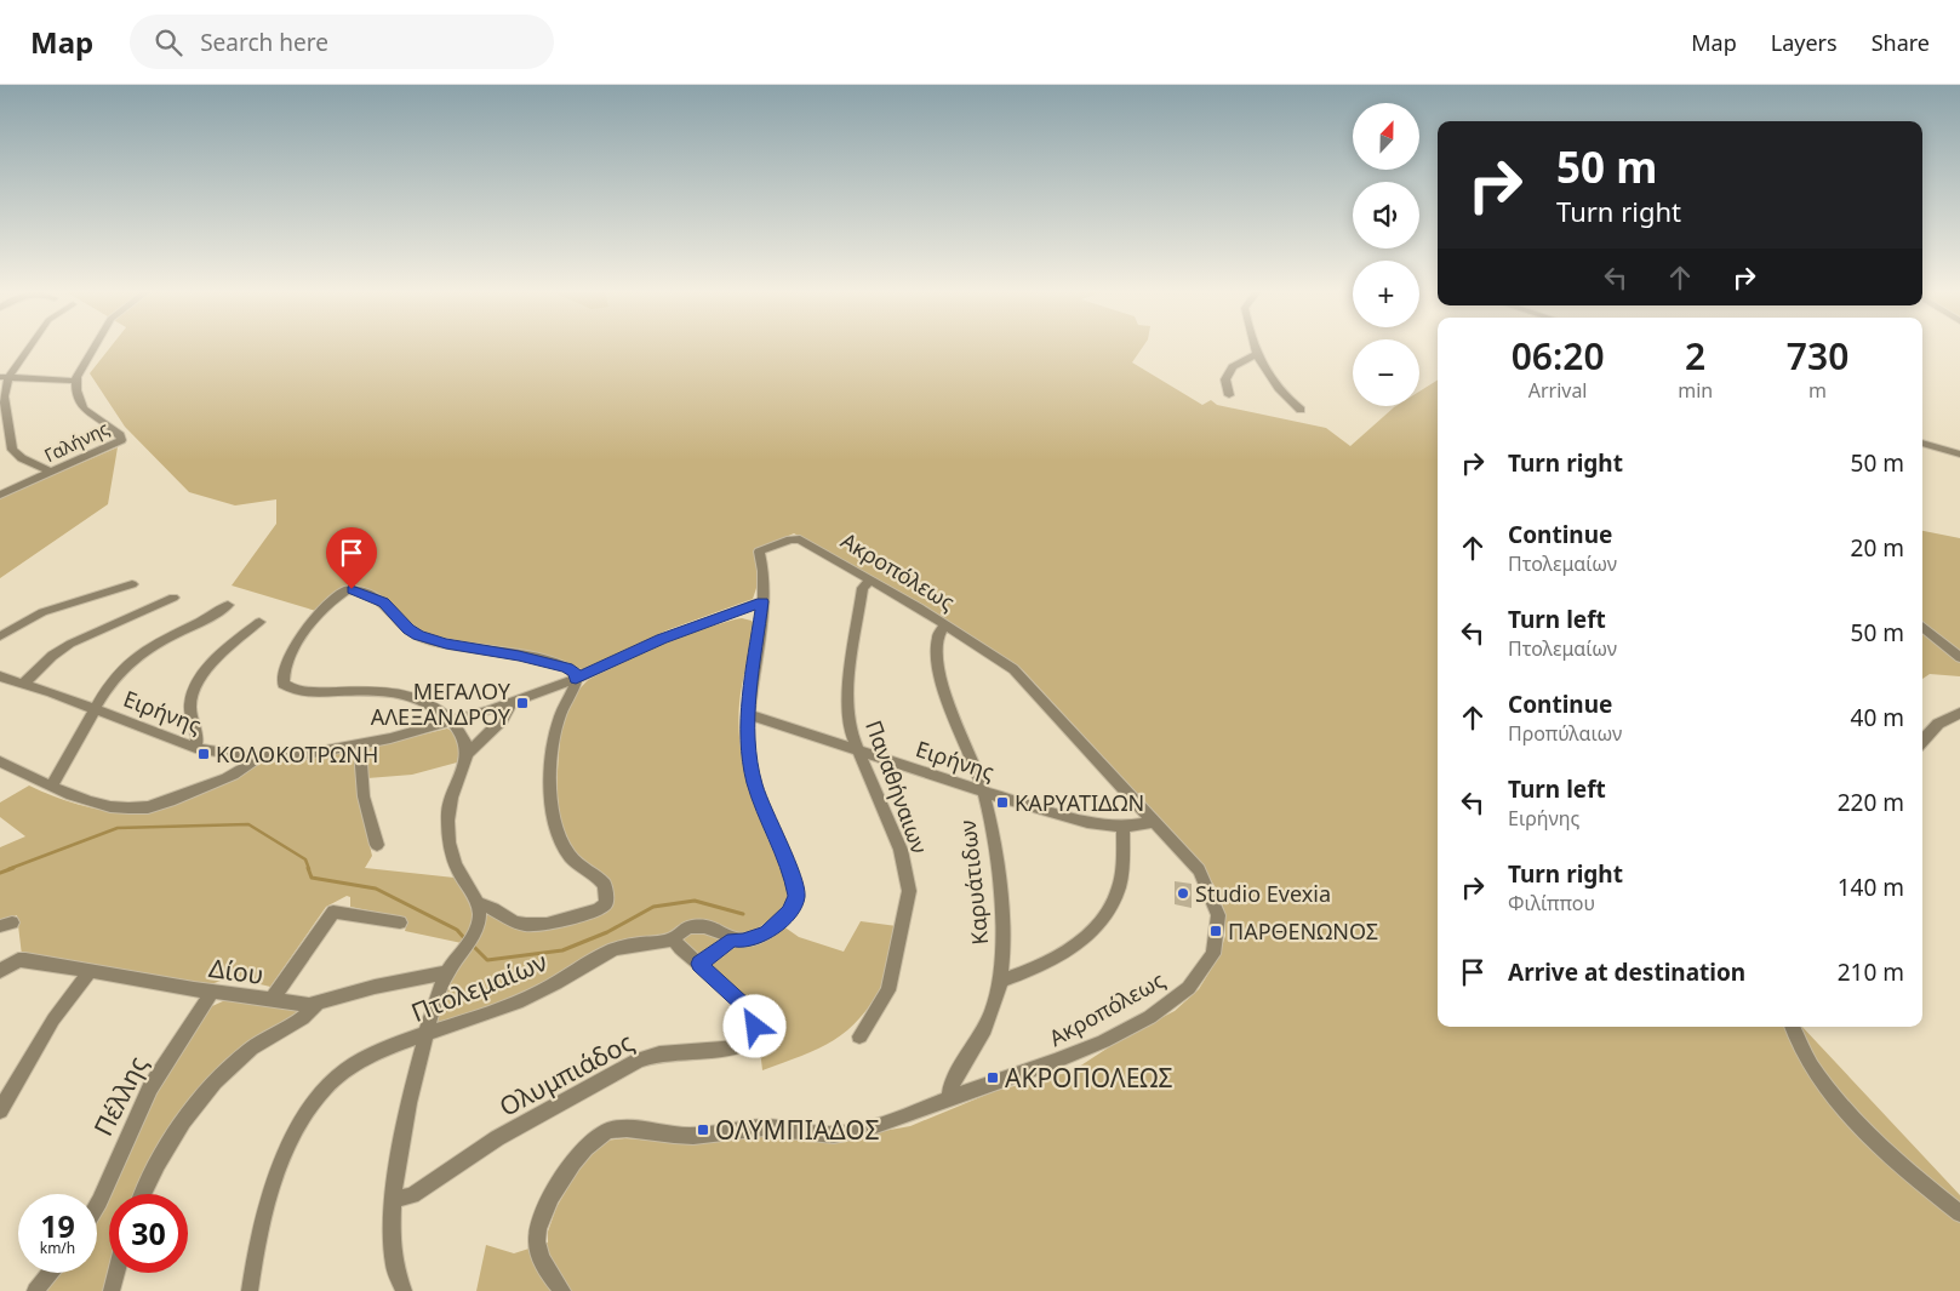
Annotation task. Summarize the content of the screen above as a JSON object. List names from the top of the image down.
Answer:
{
  "streets": {
    "street": [
      "Γαλήνης",
      "Ακροπόλεως",
      "Ειρήνης",
      "Παναθήναιων",
      "Καρυάτιδων",
      "Δίου",
      "Πτολεμαίων",
      "Ολυμπιάδος",
      "Πέλλης"
    ]
  },
  "crossings": [
    ["Ακροπόλεως", "Ειρήνης"],
    ["Ακροπόλεως", "Παναθήναιων"],
    ["Ακροπόλεως", "Καρυάτιδων"],
    ["Ειρήνης", "Παναθήναιων"],
    ["Ειρήνης", "Καρυάτιδων"],
    ["Ειρήνης", "Πτολεμαίων"],
    ["Δίου", "Πέλλης"],
    ["Πτολεμαίων", "Ολυμπιάδος"]
  ],
  "places": {
    "transit": [
      "ΜΕΓΑΛΟΥ ΑΛΕΞΑΝΔΡΟΥ",
      "ΚΟΛΟΚΟΤΡΩΝΗ",
      "ΚΑΡΥΑΤΙΔΩΝ",
      "ΠΑΡΘΕΝΩΝΟΣ",
      "ΑΚΡΟΠΟΛΕΩΣ",
      "ΟΛΥΜΠΙΑΔΟΣ"
    ],
    "other": ["Studio Evexia"]
  },
  "north": "top",
  "page": {
    "header": "Map",
    "search": "Search here",
    "nav": ["Map", "Layers", "Share"],
    "map_buttons": ["+", "−"],
    "turn": ["50 m", "Turn right"],
    "eta": [
      "06:20",
      "Arrival",
      "2",
      "min",
      "730",
      "m"
    ],
    "list": [
      {
        "name": "Turn right",
        "value": "50 m"
      },
      {
        "name": "Continue",
        "note": "Πτολεμαίων",
        "value": "20 m"
      },
      {
        "name": "Turn left",
        "note": "Πτολεμαίων",
        "value": "50 m"
      },
      {
        "name": "Continue",
        "note": "Προπύλαιων",
        "value": "40 m"
      },
      {
        "name": "Turn left",
        "note": "Ειρήνης",
        "value": "220 m"
      },
      {
        "name": "Turn right",
        "note": "Φιλίππου",
        "value": "140 m"
      },
      {
        "name": "Arrive at destination",
        "value": "210 m"
      }
    ],
    "speed": "19 km/h",
    "limit": "30"
  }
}
